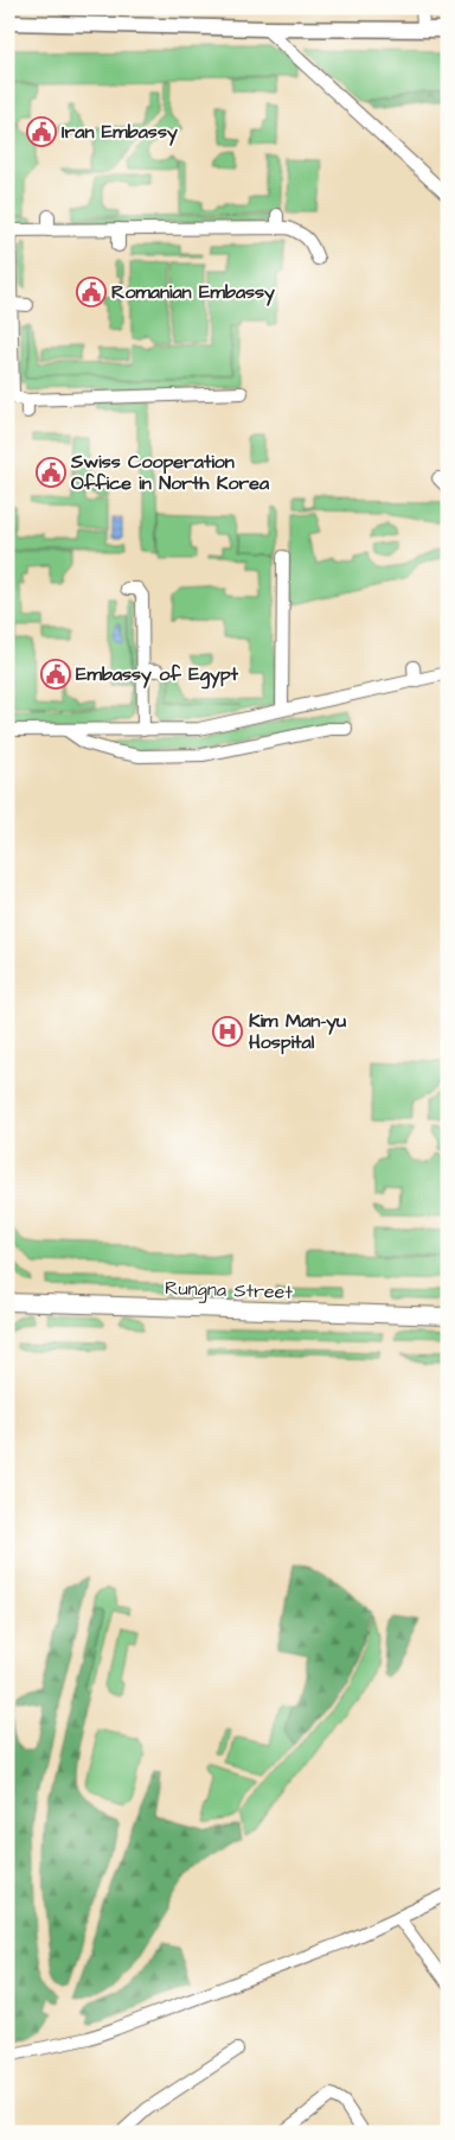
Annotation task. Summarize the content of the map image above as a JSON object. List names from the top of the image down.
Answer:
{
  "streets": {
    "main road": ["Rungna Street"]
  },
  "places": {
    "public building": [
      "Iran Embassy",
      "Romanian Embassy",
      "Swiss Cooperation Office in North Korea",
      "Embassy of Egypt"
    ],
    "hospital": ["Kim Man-yu Hospital"]
  }
}
